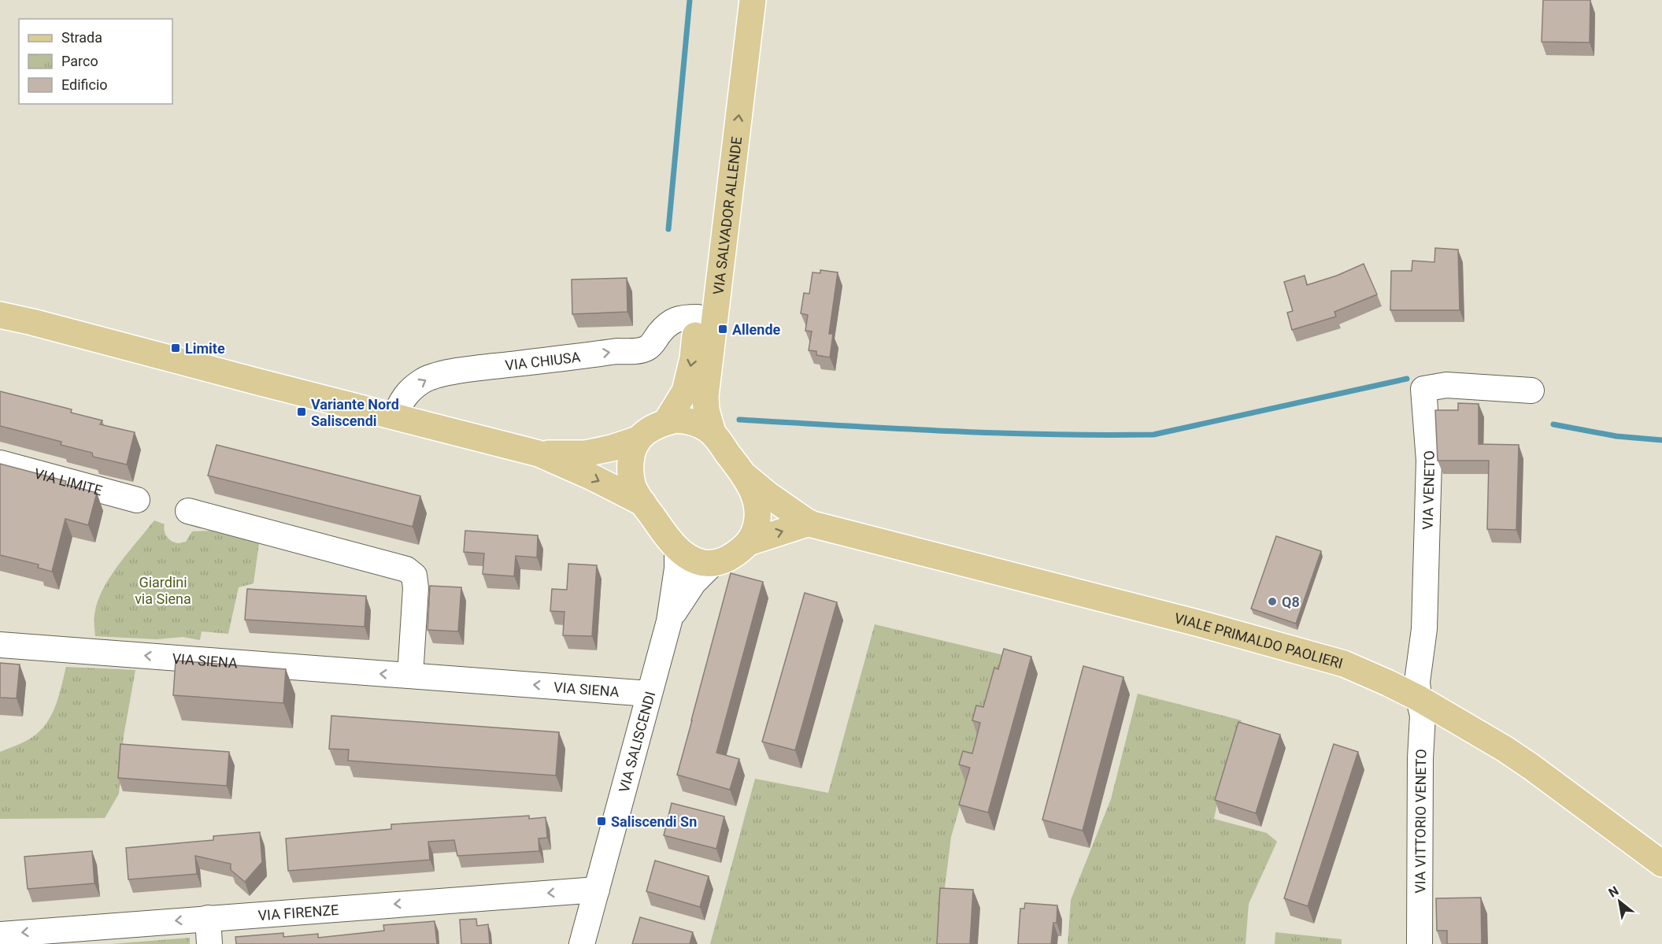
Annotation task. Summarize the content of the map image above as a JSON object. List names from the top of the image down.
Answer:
{
  "streets": {
    "main road": ["VIA SALVADOR ALLENDE", "VIALE PRIMALDO PAOLIERI"],
    "street": [
      "VIA CHIUSA",
      "VIA LIMITE",
      "VIA VENETO",
      "VIA SIENA",
      "VIA SALISCENDI",
      "VIA VITTORIO VENETO",
      "VIA FIRENZE"
    ]
  },
  "crossings": [
    ["VIA SALVADOR ALLENDE", "VIA CHIUSA"],
    ["VIA SALVADOR ALLENDE", "VIALE PRIMALDO PAOLIERI"],
    ["VIA SALVADOR ALLENDE", "VIA SALISCENDI"],
    ["VIA CHIUSA", "VIALE PRIMALDO PAOLIERI"],
    ["VIA VENETO", "VIALE PRIMALDO PAOLIERI"],
    ["VIA VENETO", "VIA VITTORIO VENETO"],
    ["VIALE PRIMALDO PAOLIERI", "VIA SALISCENDI"],
    ["VIALE PRIMALDO PAOLIERI", "VIA VITTORIO VENETO"],
    ["VIA SIENA", "VIA SALISCENDI"],
    ["VIA SALISCENDI", "VIA FIRENZE"]
  ],
  "one_way": ["VIA CHIUSA", "VIA SIENA", "VIA FIRENZE"],
  "parks": ["Giardini via Siena"],
  "places": {
    "transit": [
      "Allende",
      "Limite",
      "Variante Nord Saliscendi",
      "Saliscendi Sn"
    ],
    "other": ["Q8"]
  },
  "legend": ["Strada", "Parco", "Edificio"],
  "north": "top left"
}
